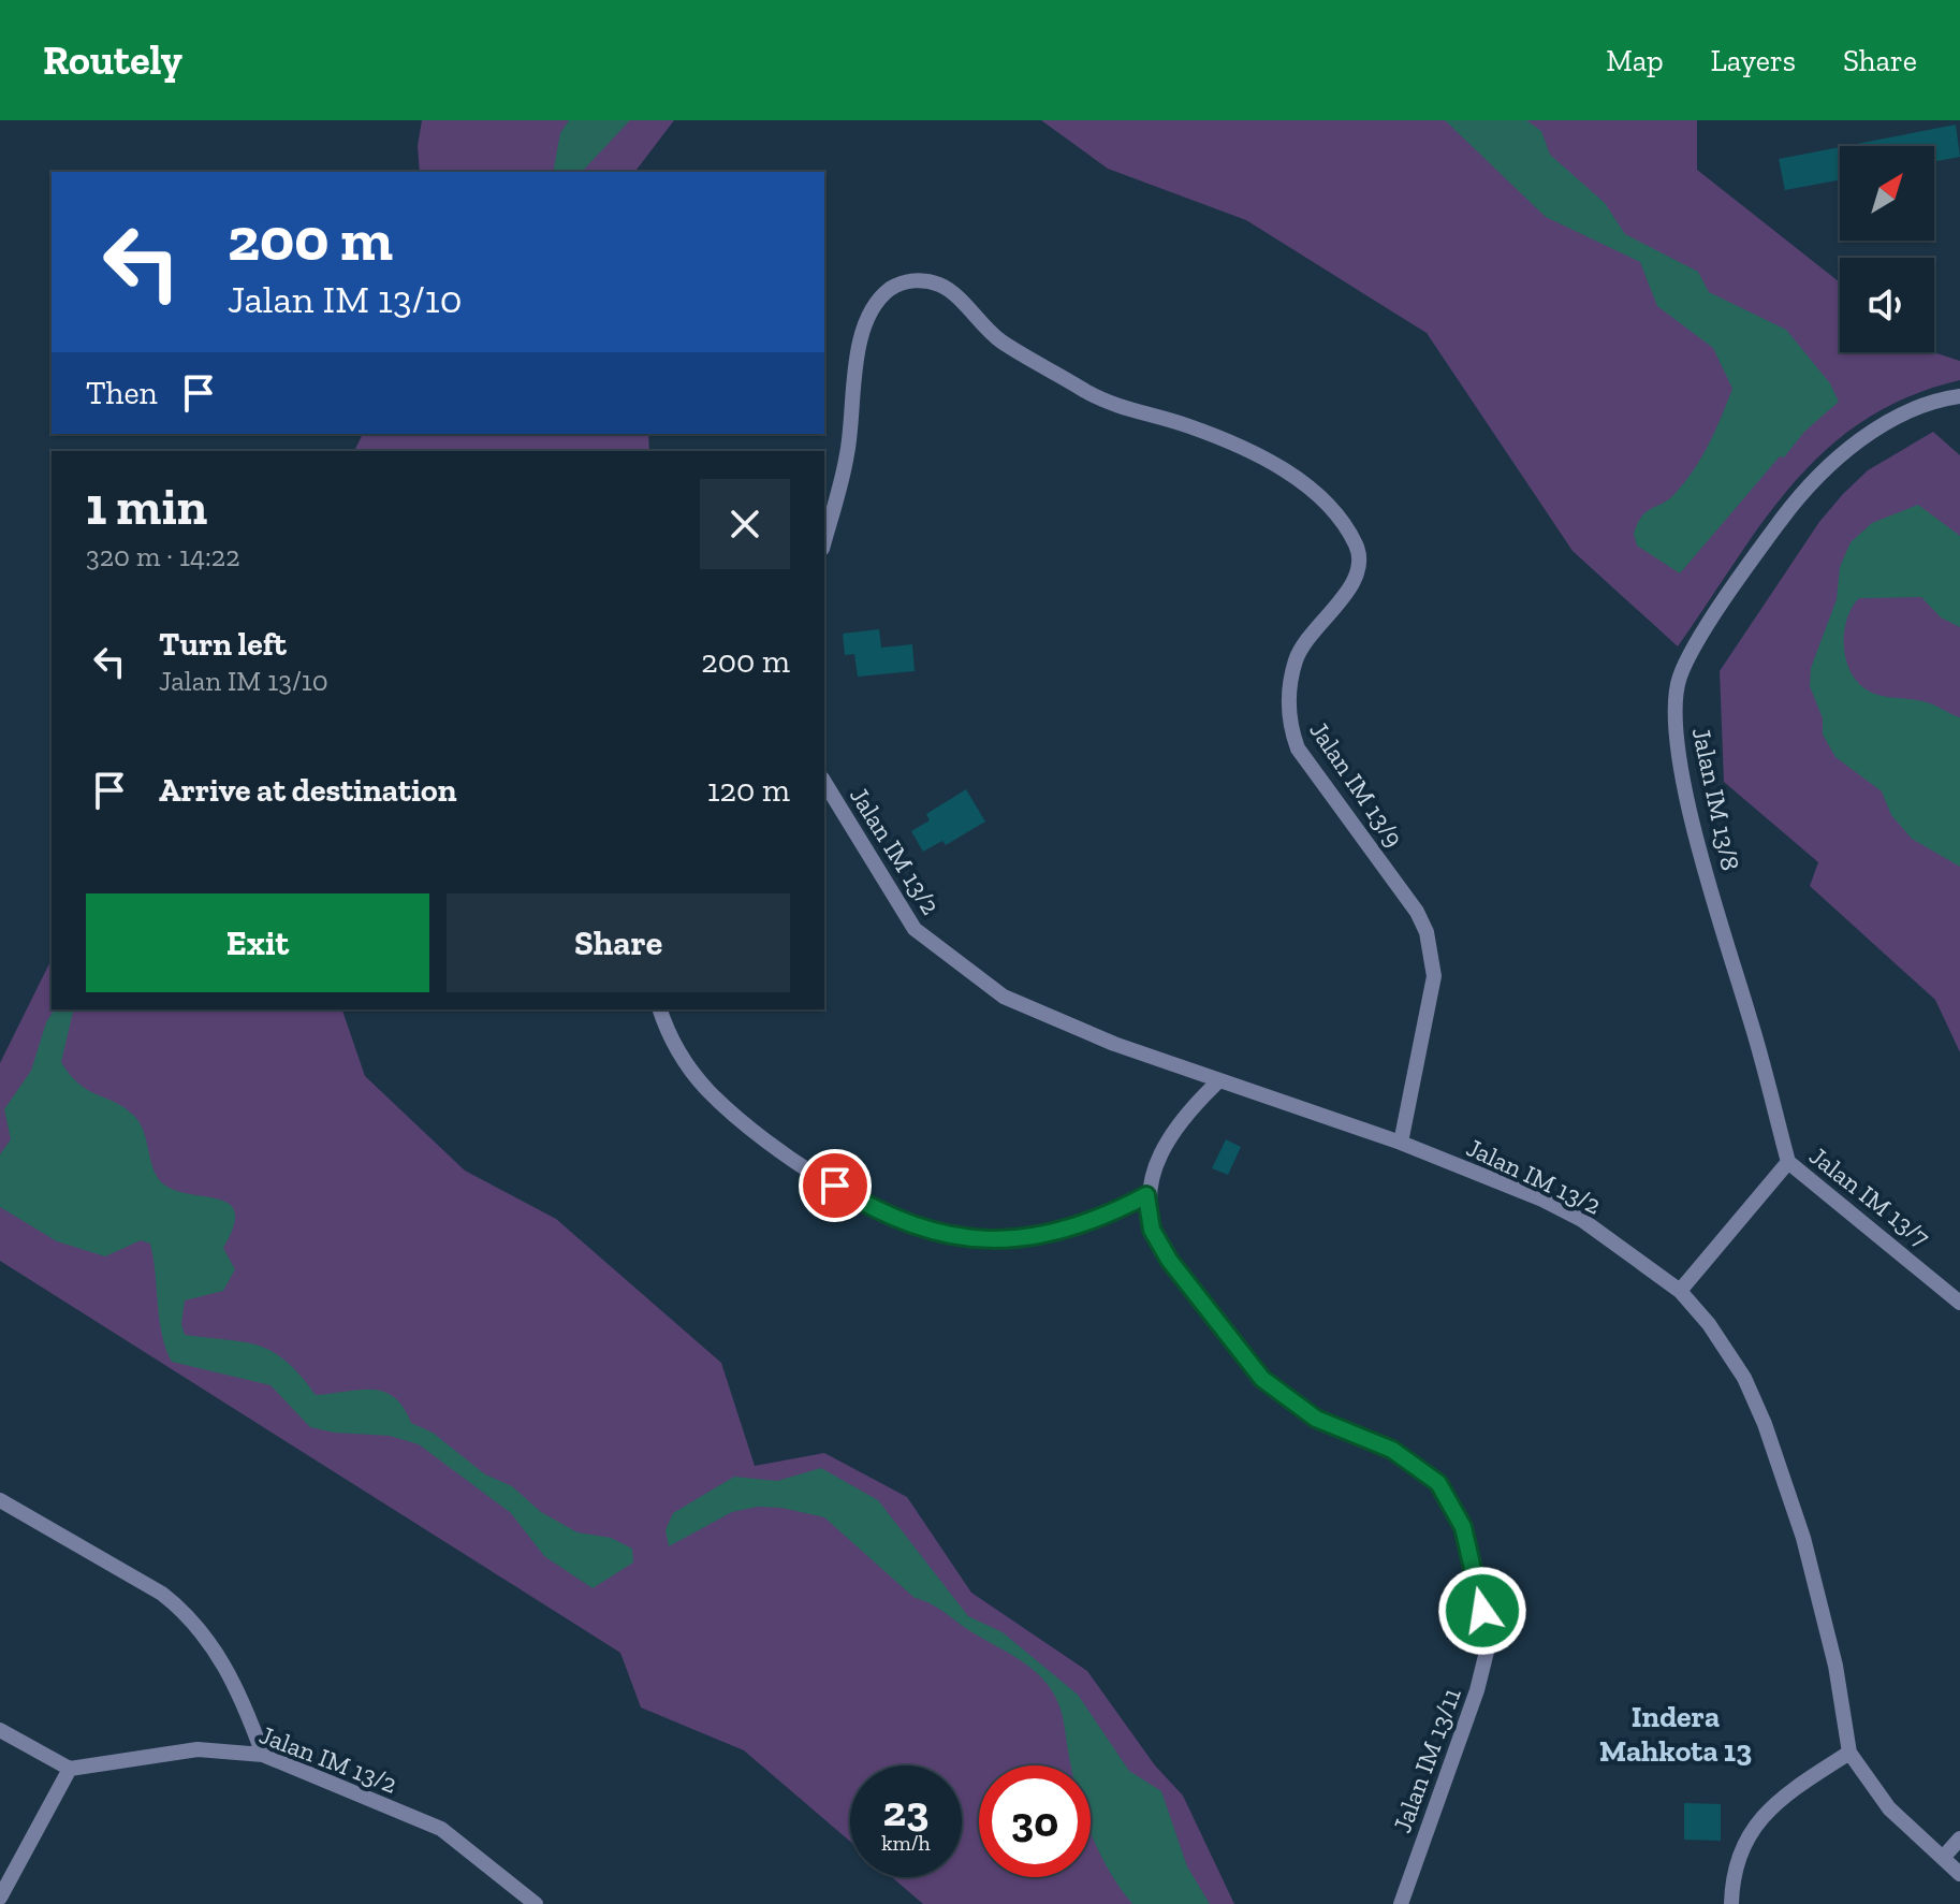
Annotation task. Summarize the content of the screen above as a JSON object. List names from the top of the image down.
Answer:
{
  "streets": {
    "street": [
      "Jalan IM 13/9",
      "Jalan IM 13/8",
      "Jalan IM 13/2",
      "Jalan IM 13/7",
      "Jalan IM 13/11"
    ]
  },
  "crossings": [
    ["Jalan IM 13/9", "Jalan IM 13/2"],
    ["Jalan IM 13/8", "Jalan IM 13/7"]
  ],
  "districts": ["Indera Mahkota 13"],
  "north": "top right",
  "page": {
    "header": "Routely",
    "nav": ["Map", "Layers", "Share"],
    "turn": ["200 m", "Jalan IM 13/10"],
    "then": "Then",
    "heading": ["1 min", "320 m · 14:22"],
    "list": [
      {
        "name": "Turn left",
        "note": "Jalan IM 13/10",
        "value": "200 m"
      },
      {
        "name": "Arrive at destination",
        "value": "120 m"
      }
    ],
    "buttons": ["Exit", "Share"],
    "speed": "23 km/h",
    "limit": "30"
  }
}
